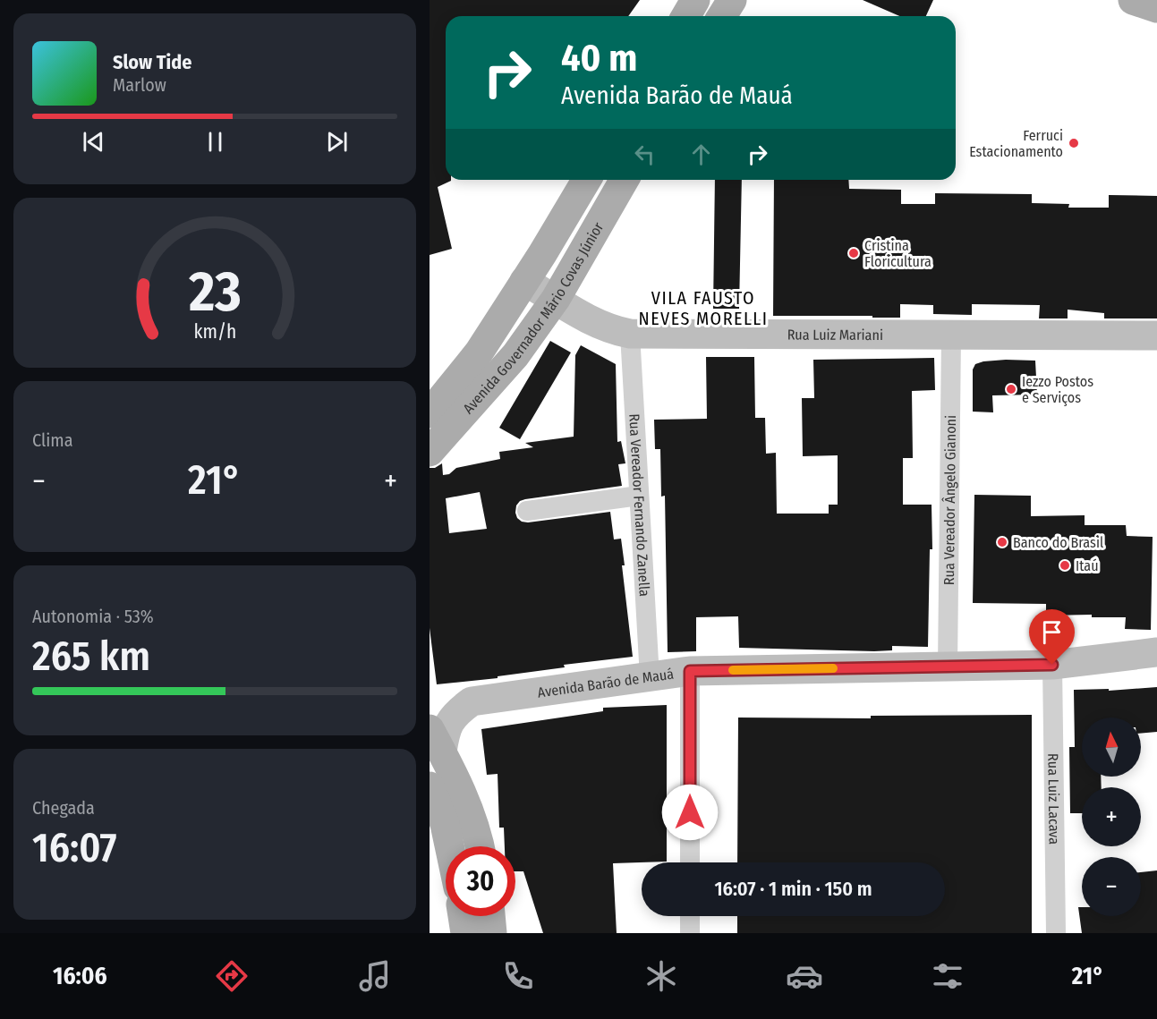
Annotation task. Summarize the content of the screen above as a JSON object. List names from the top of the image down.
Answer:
{
  "streets": {
    "main road": ["Avenida Governador Mário Covas Júnior", "Rua Luiz Mariani", "Avenida Barão de Mauá"],
    "street": ["Rua Vereador Ângelo Gianoni", "Rua Vereador Fernando Zanella", "Rua Luiz Lacava"]
  },
  "crossings": [
    ["Avenida Governador Mário Covas Júnior", "Rua Luiz Mariani"],
    ["Rua Luiz Mariani", "Rua Vereador Ângelo Gianoni"],
    ["Rua Luiz Mariani", "Rua Vereador Fernando Zanella"],
    ["Rua Vereador Ângelo Gianoni", "Avenida Barão de Mauá"],
    ["Rua Vereador Fernando Zanella", "Avenida Barão de Mauá"],
    ["Avenida Barão de Mauá", "Rua Luiz Lacava"]
  ],
  "districts": ["VILA FAUSTO NEVES MORELLI"],
  "places": [
    "Ferruci Estacionamento",
    "Cristina Floricultura",
    "Iezzo Postos e Serviços",
    "Banco do Brasil",
    "Itaú"
  ],
  "north": "top",
  "page": {
    "turn": ["40 m", "Avenida Barão de Mauá"],
    "song": ["Slow Tide", "Marlow"],
    "tile": [
      "Clima",
      ["Autonomia · 53%", "265 km"],
      ["Chegada", "16:07"]
    ],
    "heat": ["−", "21°", "+"],
    "map_buttons": ["+", "−"],
    "limit": "30",
    "trip": "16:07 · 1 min · 150 m",
    "tabs": ["16:06", "21°"],
    "gauge": ["23", "km/h"]
  }
}
